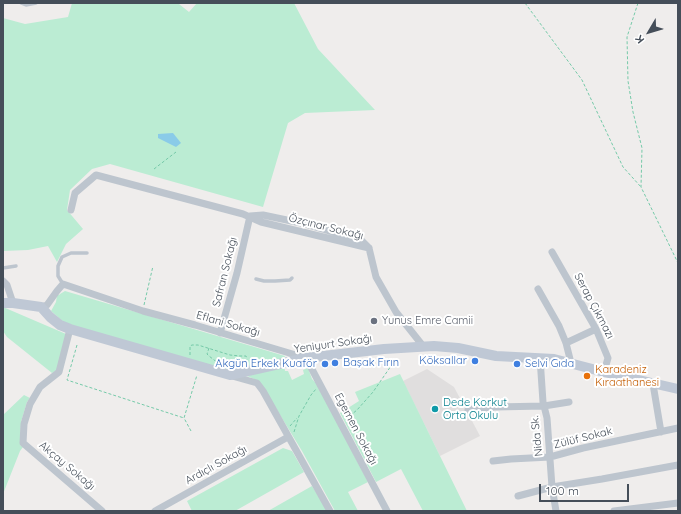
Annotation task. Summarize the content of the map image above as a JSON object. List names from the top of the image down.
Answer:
{
  "streets": {
    "street": [
      "Özçınar Sokağı",
      "Safran Sokağı",
      "Serap Çıkmazı",
      "Eflani Sokağı",
      "Yeniyurt Sokağı",
      "Egemen Sokağı",
      "Nida Sk.",
      "Zülüf Sokak",
      "Ardıçlı Sokağı",
      "Akçay Sokağı"
    ]
  },
  "crossings": [
    ["Özçınar Sokağı", "Safran Sokağı"],
    ["Özçınar Sokağı", "Yeniyurt Sokağı"],
    ["Safran Sokağı", "Eflani Sokağı"],
    ["Serap Çıkmazı", "Yeniyurt Sokağı"],
    ["Eflani Sokağı", "Yeniyurt Sokağı"],
    ["Eflani Sokağı", "Egemen Sokağı"],
    ["Yeniyurt Sokağı", "Egemen Sokağı"],
    ["Yeniyurt Sokağı", "Nida Sk."],
    ["Yeniyurt Sokağı", "Akçay Sokağı"],
    ["Nida Sk.", "Zülüf Sokak"]
  ],
  "places": [
    "Yunus Emre Camii",
    "Köksallar",
    "Başak Fırın",
    "Akgün Erkek Kuaför",
    "Selvi Gıda",
    "Karadeniz Kıraathanesi",
    "Dede Korkut Orta Okulu"
  ],
  "scale_bar": "100 m",
  "north": "bottom left"
}
